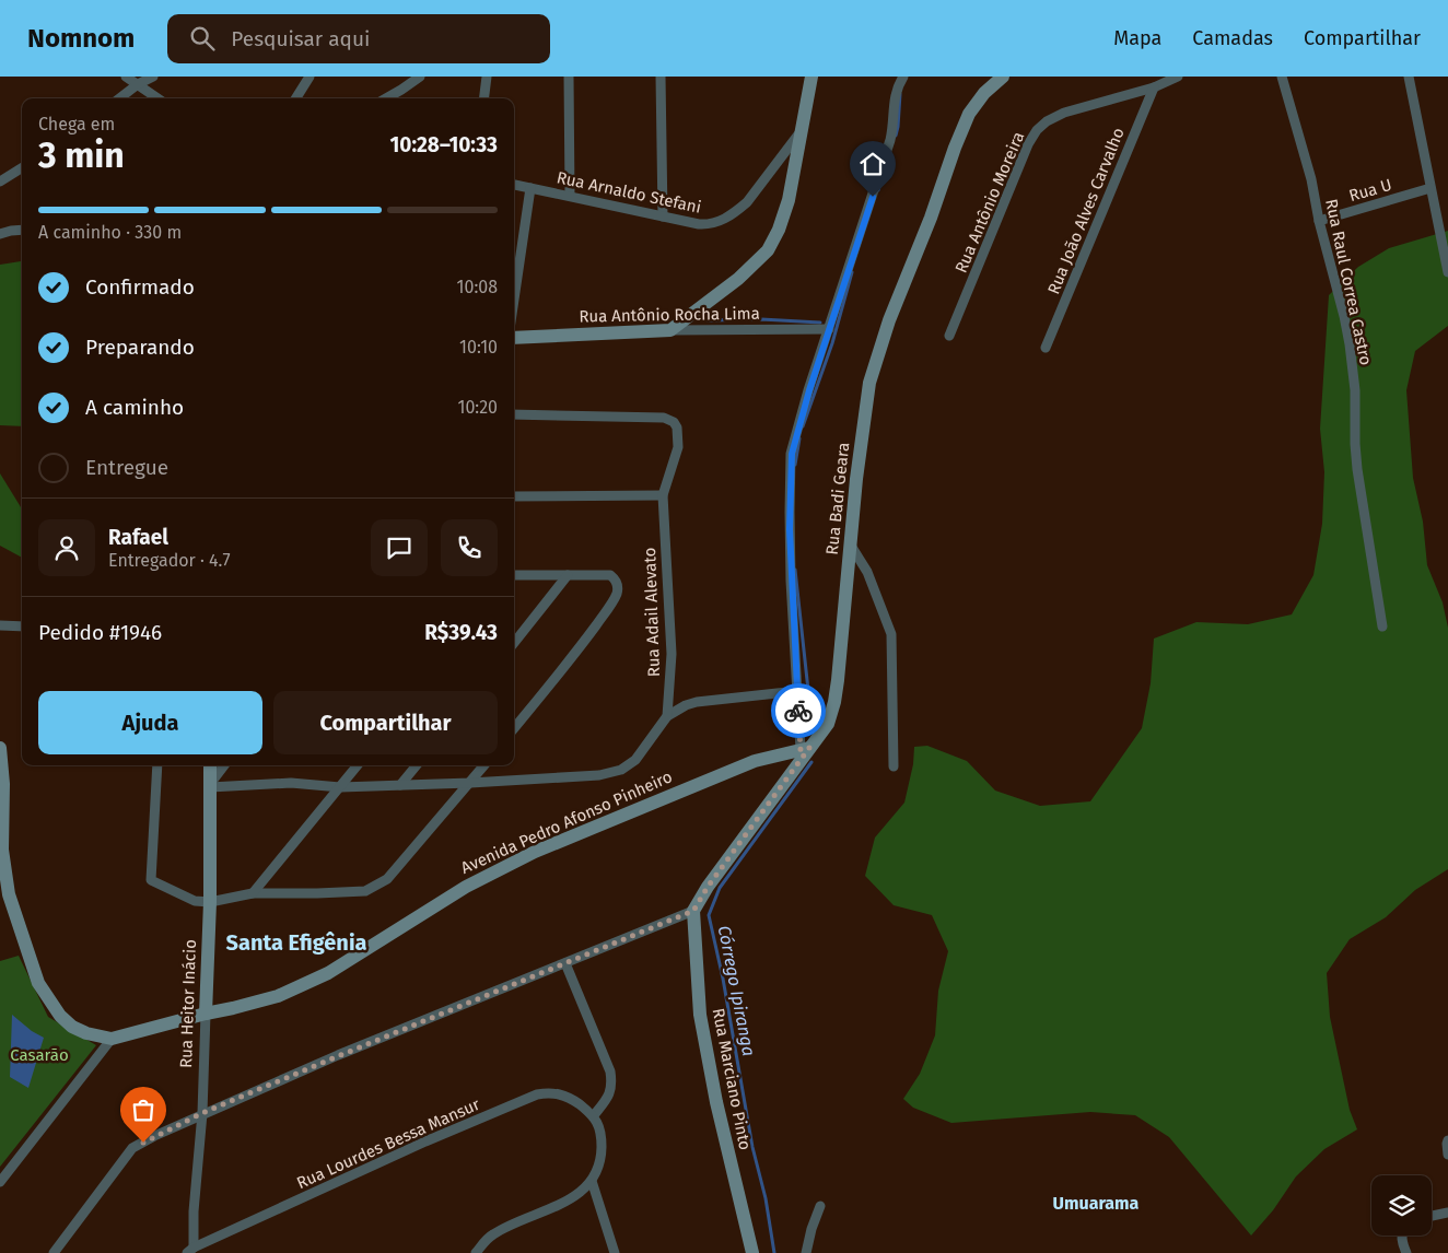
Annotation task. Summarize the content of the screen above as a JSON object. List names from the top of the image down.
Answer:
{
  "streets": {
    "street": [
      "Rua U",
      "Rua Arnaldo Stefani",
      "Rua Antônio Moreira",
      "Rua João Alves Carvalho",
      "Rua Raul Correa Castro",
      "Rua Antônio Rocha Lima",
      "Rua Badi Geara",
      "Rua Adail Alevato",
      "Avenida Pedro Afonso Pinheiro",
      "Rua Heitor Inácio",
      "Rua Marciano Pinto",
      "Rua Lourdes Bessa Mansur"
    ]
  },
  "crossings": [
    ["Rua U", "Rua Raul Correa Castro"],
    ["Rua Antônio Moreira", "Rua João Alves Carvalho"],
    ["Rua Badi Geara", "Avenida Pedro Afonso Pinheiro"],
    ["Rua Badi Geara", "Rua Marciano Pinto"],
    ["Avenida Pedro Afonso Pinheiro", "Rua Heitor Inácio"],
    ["Rua Heitor Inácio", "Rua Lourdes Bessa Mansur"]
  ],
  "districts": ["Santa Efigênia", "Umuarama"],
  "water": ["Córrego Ipiranga"],
  "parks": ["Casarão"],
  "page": {
    "header": "Nomnom",
    "search": "Pesquisar aqui",
    "nav": ["Mapa", "Camadas", "Compartilhar"],
    "heading": ["3 min", "Chega em", "10:28–10:33"],
    "panel": [
      "Rafael",
      "Entregador · 4.7",
      "Pedido #1946",
      "R$39.43"
    ],
    "bar": "A caminho · 330 m",
    "list": [
      ["Confirmado", "10:08"],
      ["Preparando", "10:10"],
      ["A caminho", "10:20"],
      "Entregue"
    ],
    "buttons": ["Ajuda", "Compartilhar"]
  }
}
